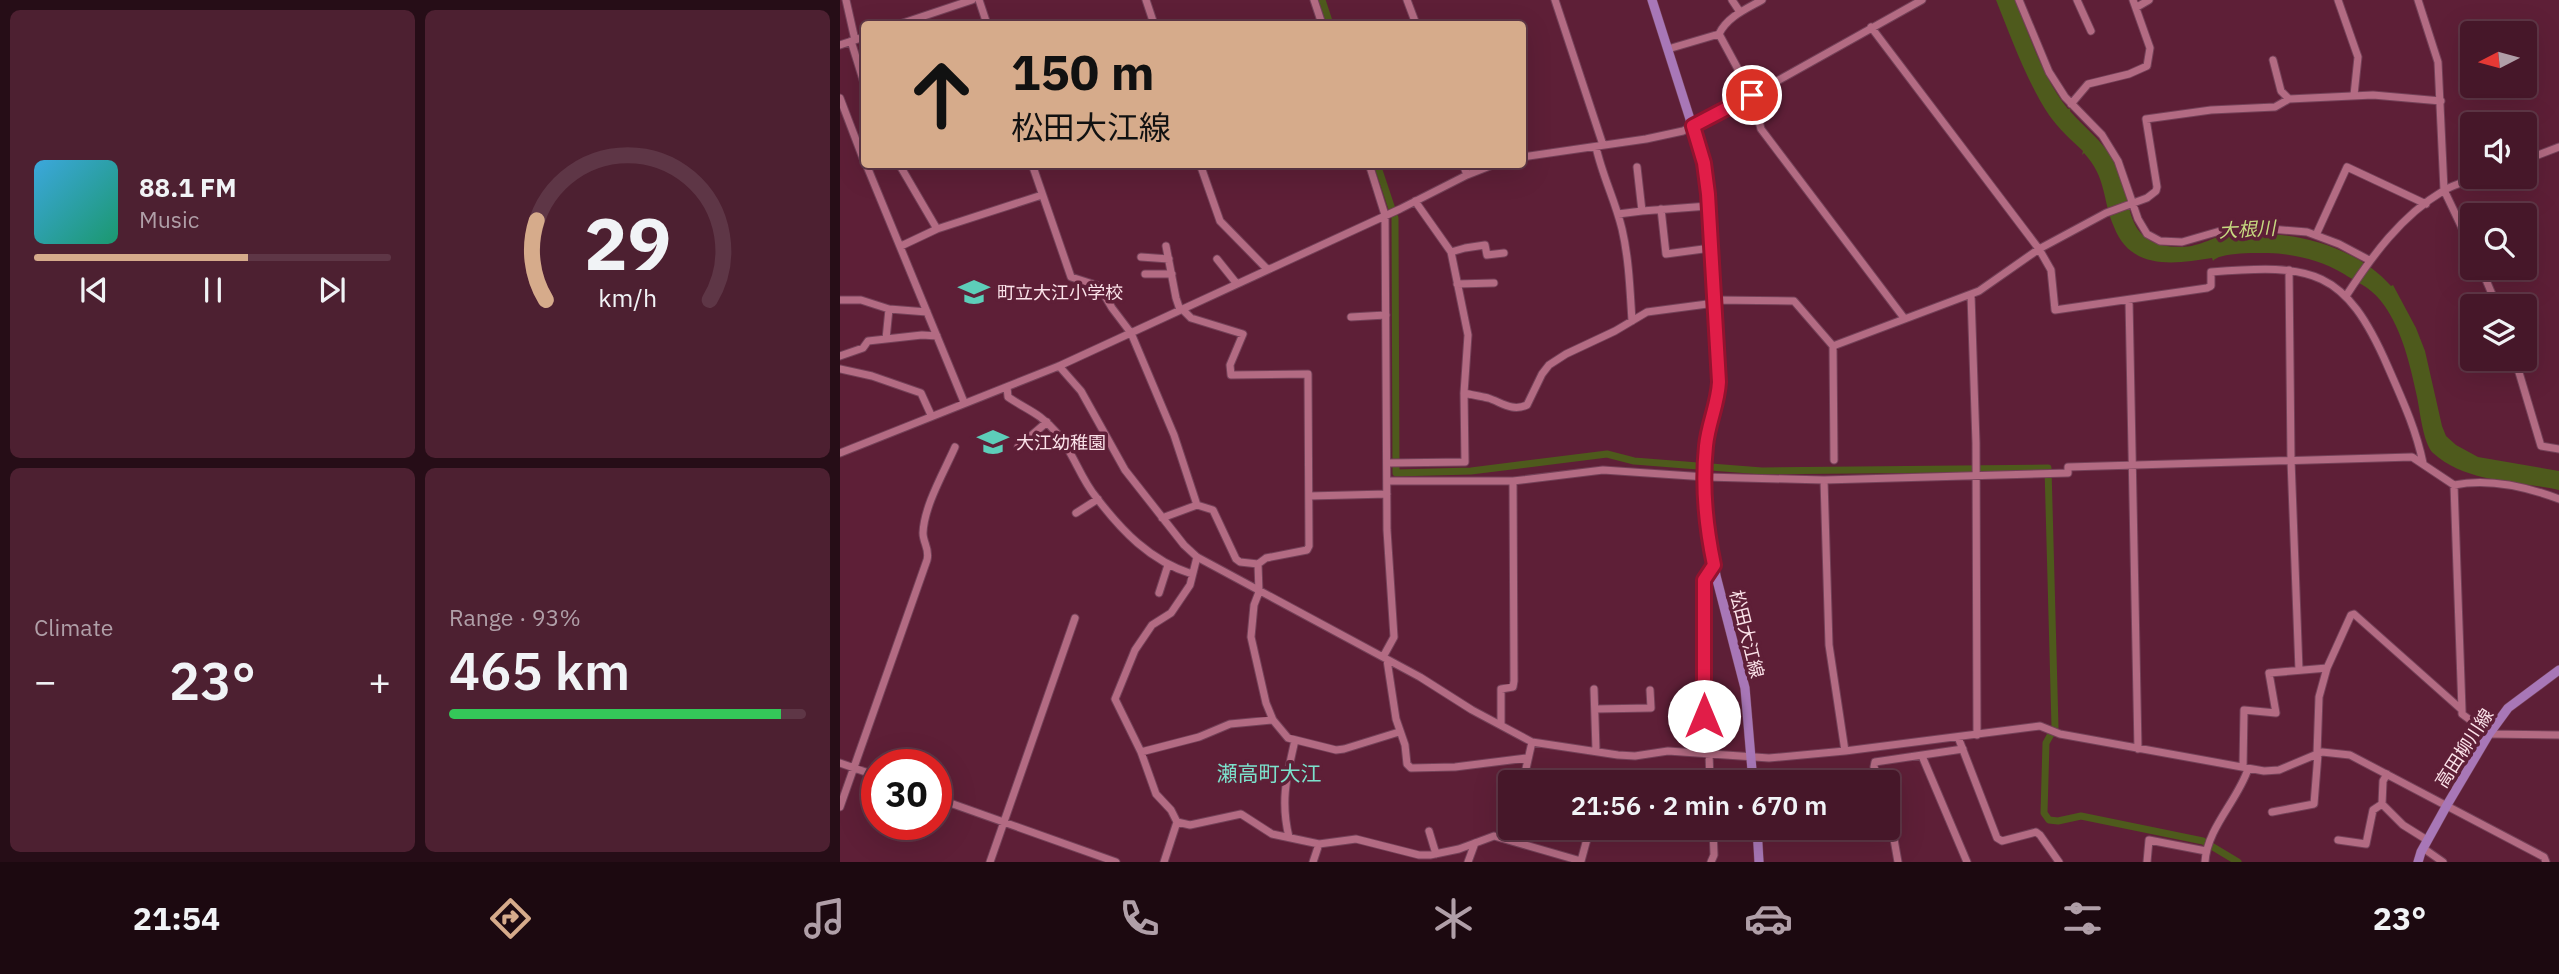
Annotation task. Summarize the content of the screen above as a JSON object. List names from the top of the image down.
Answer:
{
  "streets": {
    "main road": ["松田大江線", "高田柳川線"]
  },
  "districts": ["瀬高町大江"],
  "water": ["大根川"],
  "places": {
    "school or university": ["町立大江小学校", "大江幼稚園"]
  },
  "north": "left",
  "page": {
    "turn": ["150 m", "松田大江線"],
    "song": ["88.1 FM", "Music"],
    "tile": [
      "Climate",
      ["Range · 93%", "465 km"]
    ],
    "heat": ["−", "23°", "+"],
    "limit": "30",
    "trip": "21:56 · 2 min · 670 m",
    "tabs": ["21:54", "23°"],
    "gauge": ["29", "km/h"]
  }
}
